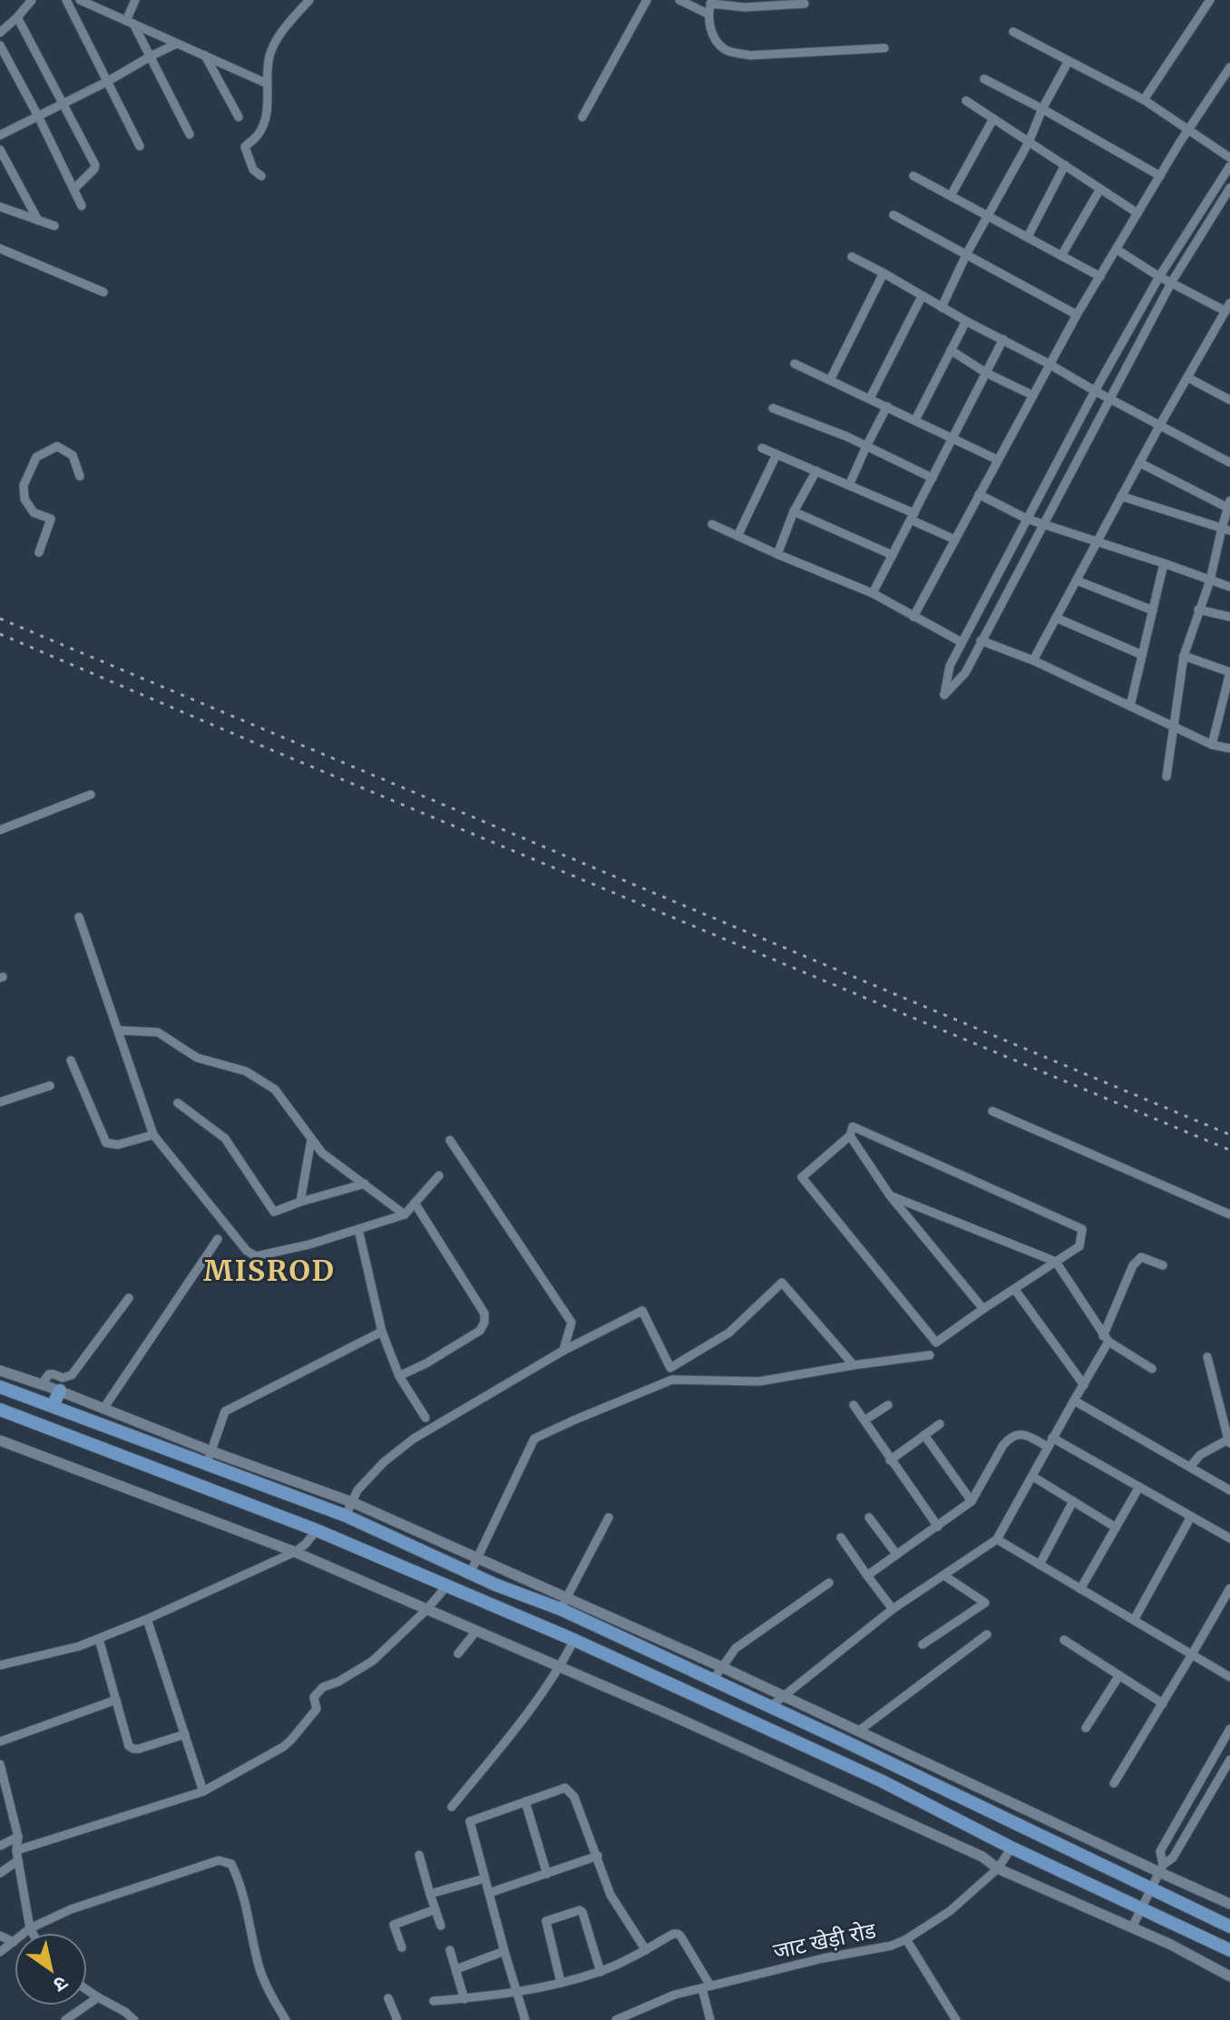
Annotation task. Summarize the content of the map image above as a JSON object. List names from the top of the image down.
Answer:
{
  "streets": {
    "street": ["जाट खेड़ी रोड"]
  },
  "districts": ["MISROD"],
  "north": "bottom right"
}
